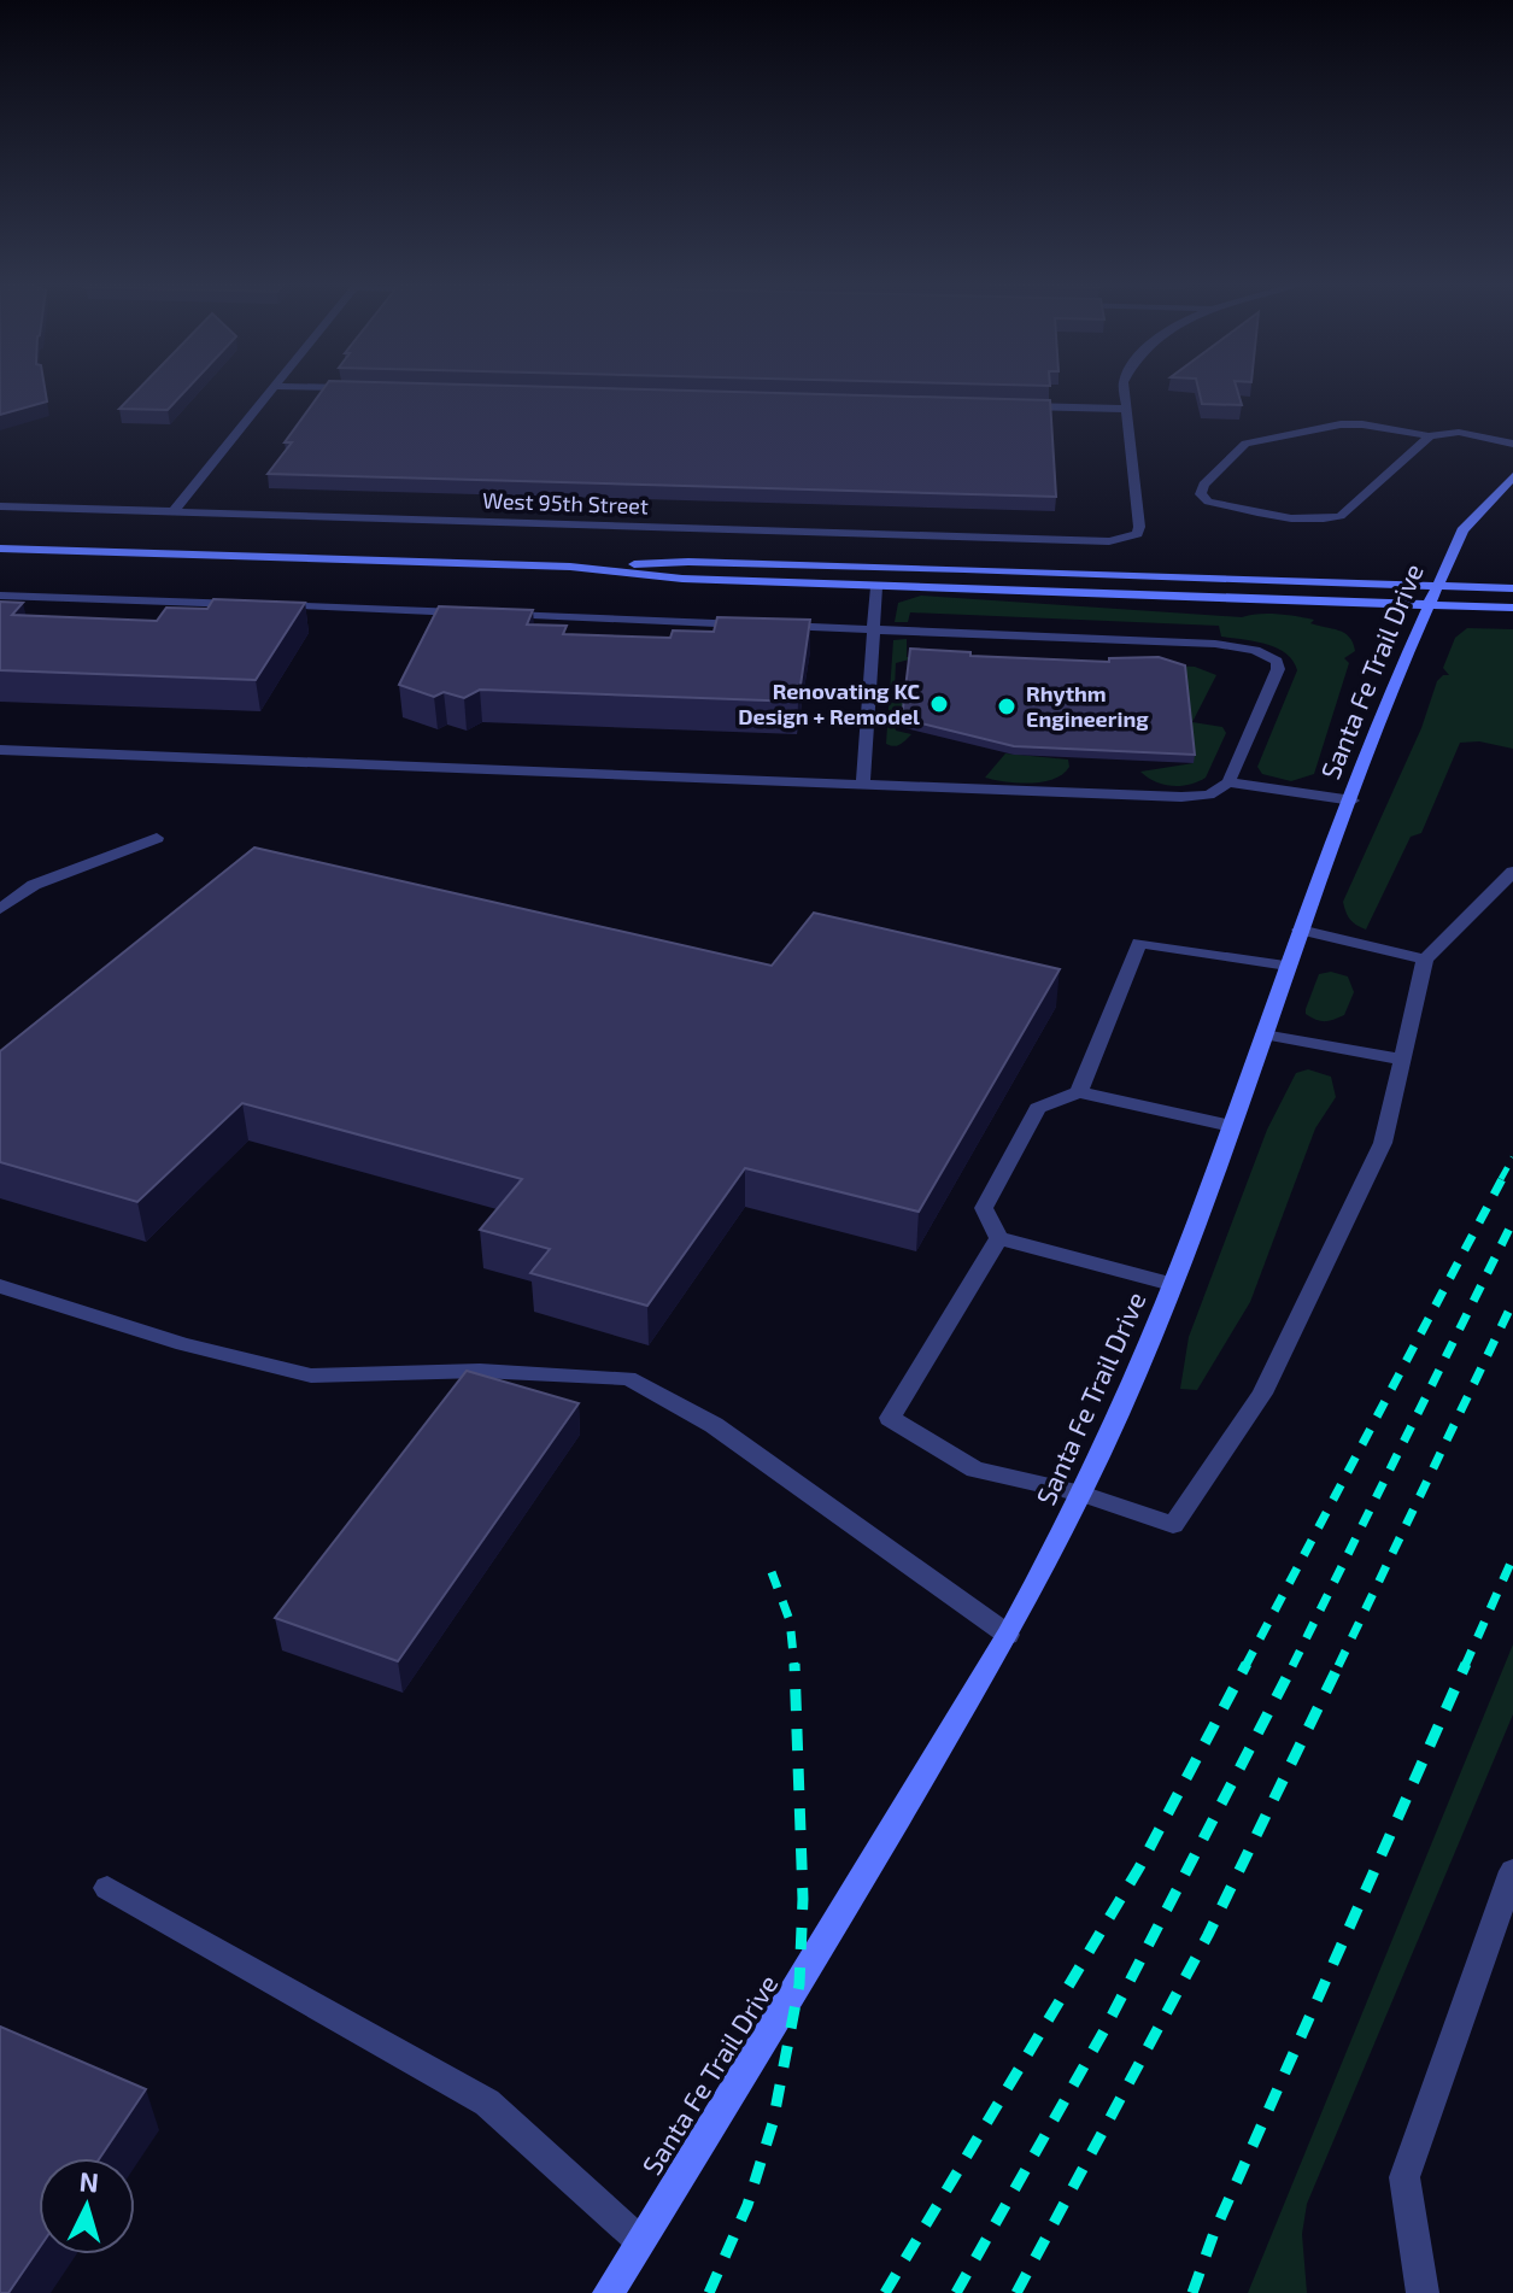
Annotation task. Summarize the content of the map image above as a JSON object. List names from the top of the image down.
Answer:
{
  "streets": {
    "main road": ["Santa Fe Trail Drive"],
    "street": ["West 95th Street"]
  },
  "places": ["Renovating KC Design + Remodel", "Rhythm Engineering"],
  "north": "top"
}
